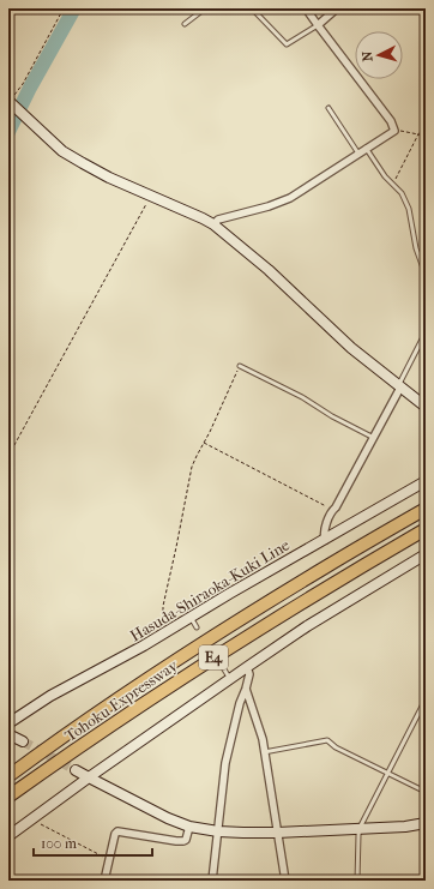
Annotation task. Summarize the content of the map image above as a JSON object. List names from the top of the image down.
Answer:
{
  "streets": {
    "highway": ["E4", "Tohoku Expressway"],
    "street": ["Hasuda-Shiraoka-Kuki Line"]
  },
  "scale_bar": "100 m",
  "north": "left"
}
